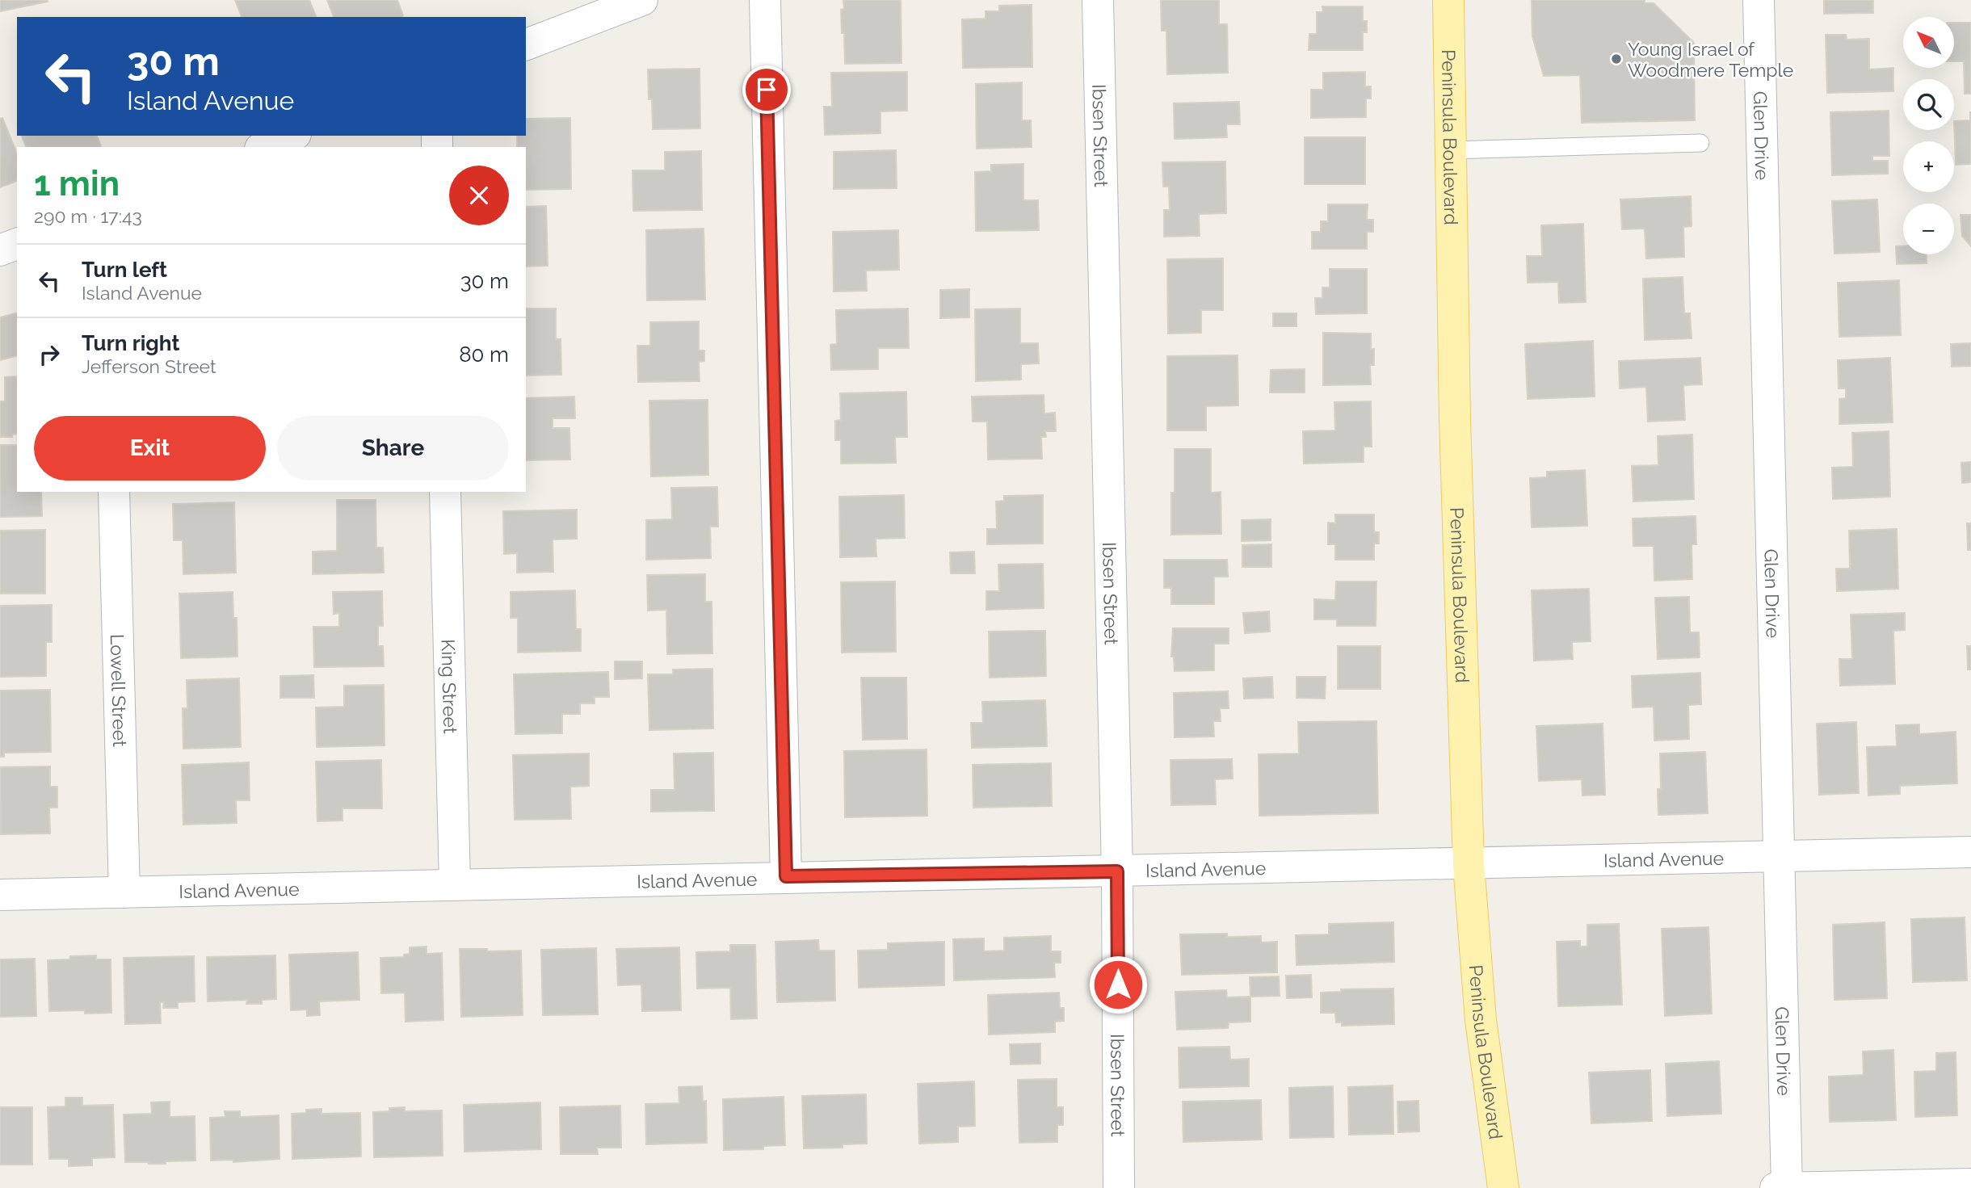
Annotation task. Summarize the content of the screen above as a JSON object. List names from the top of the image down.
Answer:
{
  "streets": {
    "main road": ["Peninsula Boulevard"],
    "street": [
      "Ibsen Street",
      "Glen Drive",
      "King Street",
      "Lowell Street",
      "Island Avenue"
    ]
  },
  "crossings": [
    ["Ibsen Street", "Island Avenue"],
    ["Glen Drive", "Island Avenue"],
    ["Peninsula Boulevard", "Island Avenue"],
    ["King Street", "Island Avenue"],
    ["Lowell Street", "Island Avenue"]
  ],
  "places": ["Young Israel of Woodmere Temple"],
  "north": "top left",
  "page": {
    "map_buttons": ["+", "−"],
    "turn": ["30 m", "Island Avenue"],
    "heading": ["1 min", "290 m · 17:43"],
    "list": [
      {
        "name": "Turn left",
        "note": "Island Avenue",
        "value": "30 m"
      },
      {
        "name": "Turn right",
        "note": "Jefferson Street",
        "value": "80 m"
      }
    ],
    "buttons": ["Exit", "Share"]
  }
}
